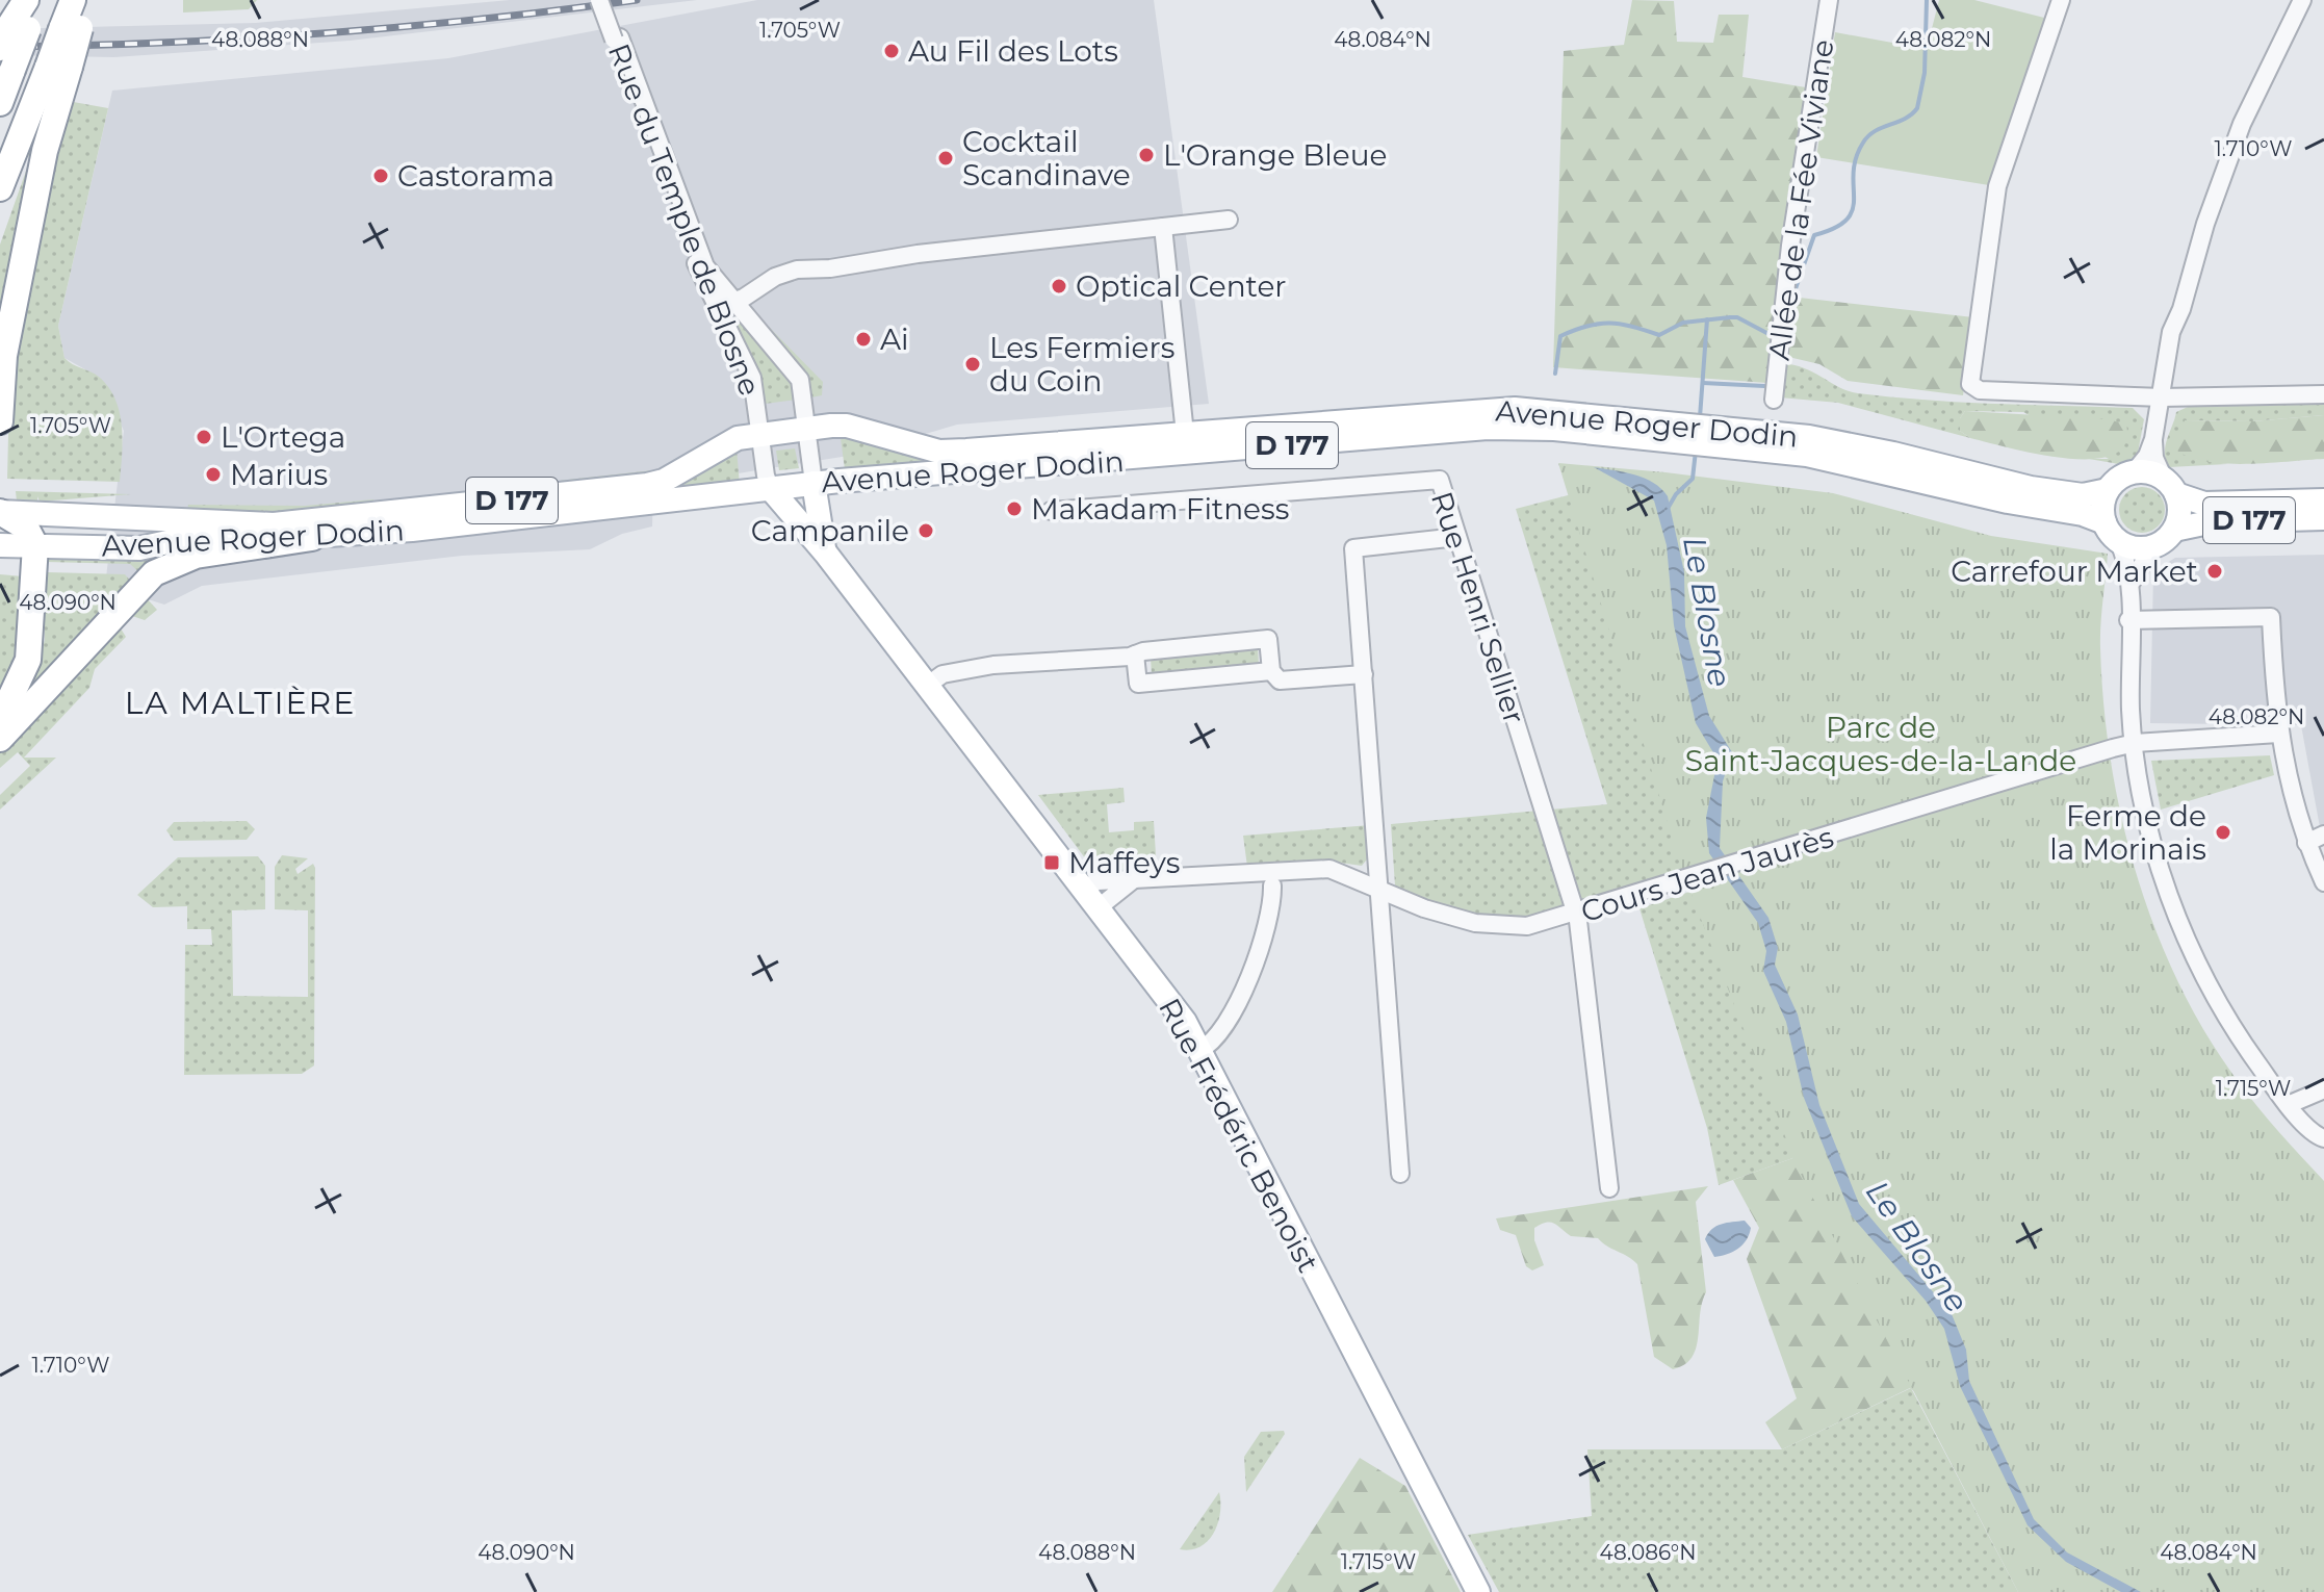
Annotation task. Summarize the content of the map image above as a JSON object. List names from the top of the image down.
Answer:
{
  "streets": {
    "main road": ["Avenue Roger Dodin", "D 177", "Rue Frédéric Benoist"],
    "street": [
      "Allée de la Fée Viviane",
      "Rue du Temple de Blosne",
      "Rue Henri Sellier",
      "Cours Jean Jaurès"
    ]
  },
  "crossings": [
    ["Rue du Temple de Blosne", "Avenue Roger Dodin"],
    ["Rue du Temple de Blosne", "Rue Frédéric Benoist"],
    ["Avenue Roger Dodin", "D 177"],
    ["Avenue Roger Dodin", "Rue Frédéric Benoist"],
    ["Rue Henri Sellier", "Cours Jean Jaurès"],
    ["Cours Jean Jaurès", "Rue Frédéric Benoist"]
  ],
  "districts": ["LA MALTIÈRE"],
  "water": ["Le Blosne"],
  "parks": ["Parc de Saint-Jacques-de-la-Lande"],
  "places": {
    "other": [
      "Au Fil des Lots",
      "L'Orange Bleue",
      "Cocktail Scandinave",
      "Castorama",
      "Optical Center",
      "Ai",
      "Les Fermiers du Coin",
      "L'Ortega",
      "Marius",
      "Makadam Fitness",
      "Campanile",
      "Carrefour Market",
      "Ferme de la Morinais"
    ],
    "transit": ["Maffeys"]
  },
  "coordinates": [
    "1.705°W",
    "48.088°N",
    "48.084°N",
    "48.082°N",
    "1.710°W",
    "48.090°N",
    "1.715°W",
    "48.086°N"
  ]
}
